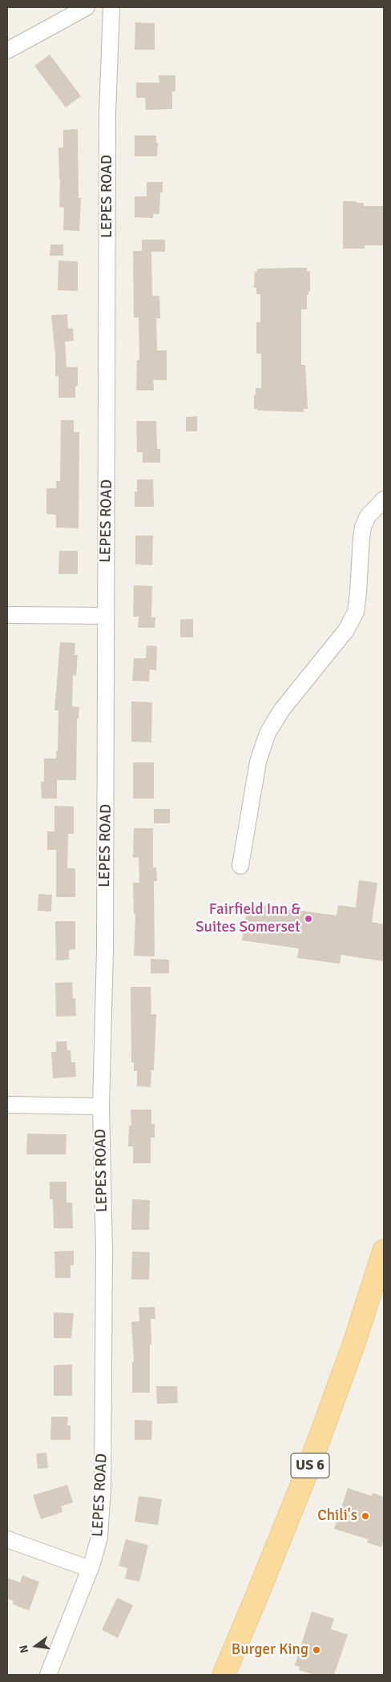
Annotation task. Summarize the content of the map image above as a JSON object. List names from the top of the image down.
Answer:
{
  "streets": {
    "main road": ["US 6"],
    "street": ["LEPES ROAD"]
  },
  "places": ["Fairfield Inn & Suites Somerset", "Chili's", "Burger King"],
  "north": "left"
}
